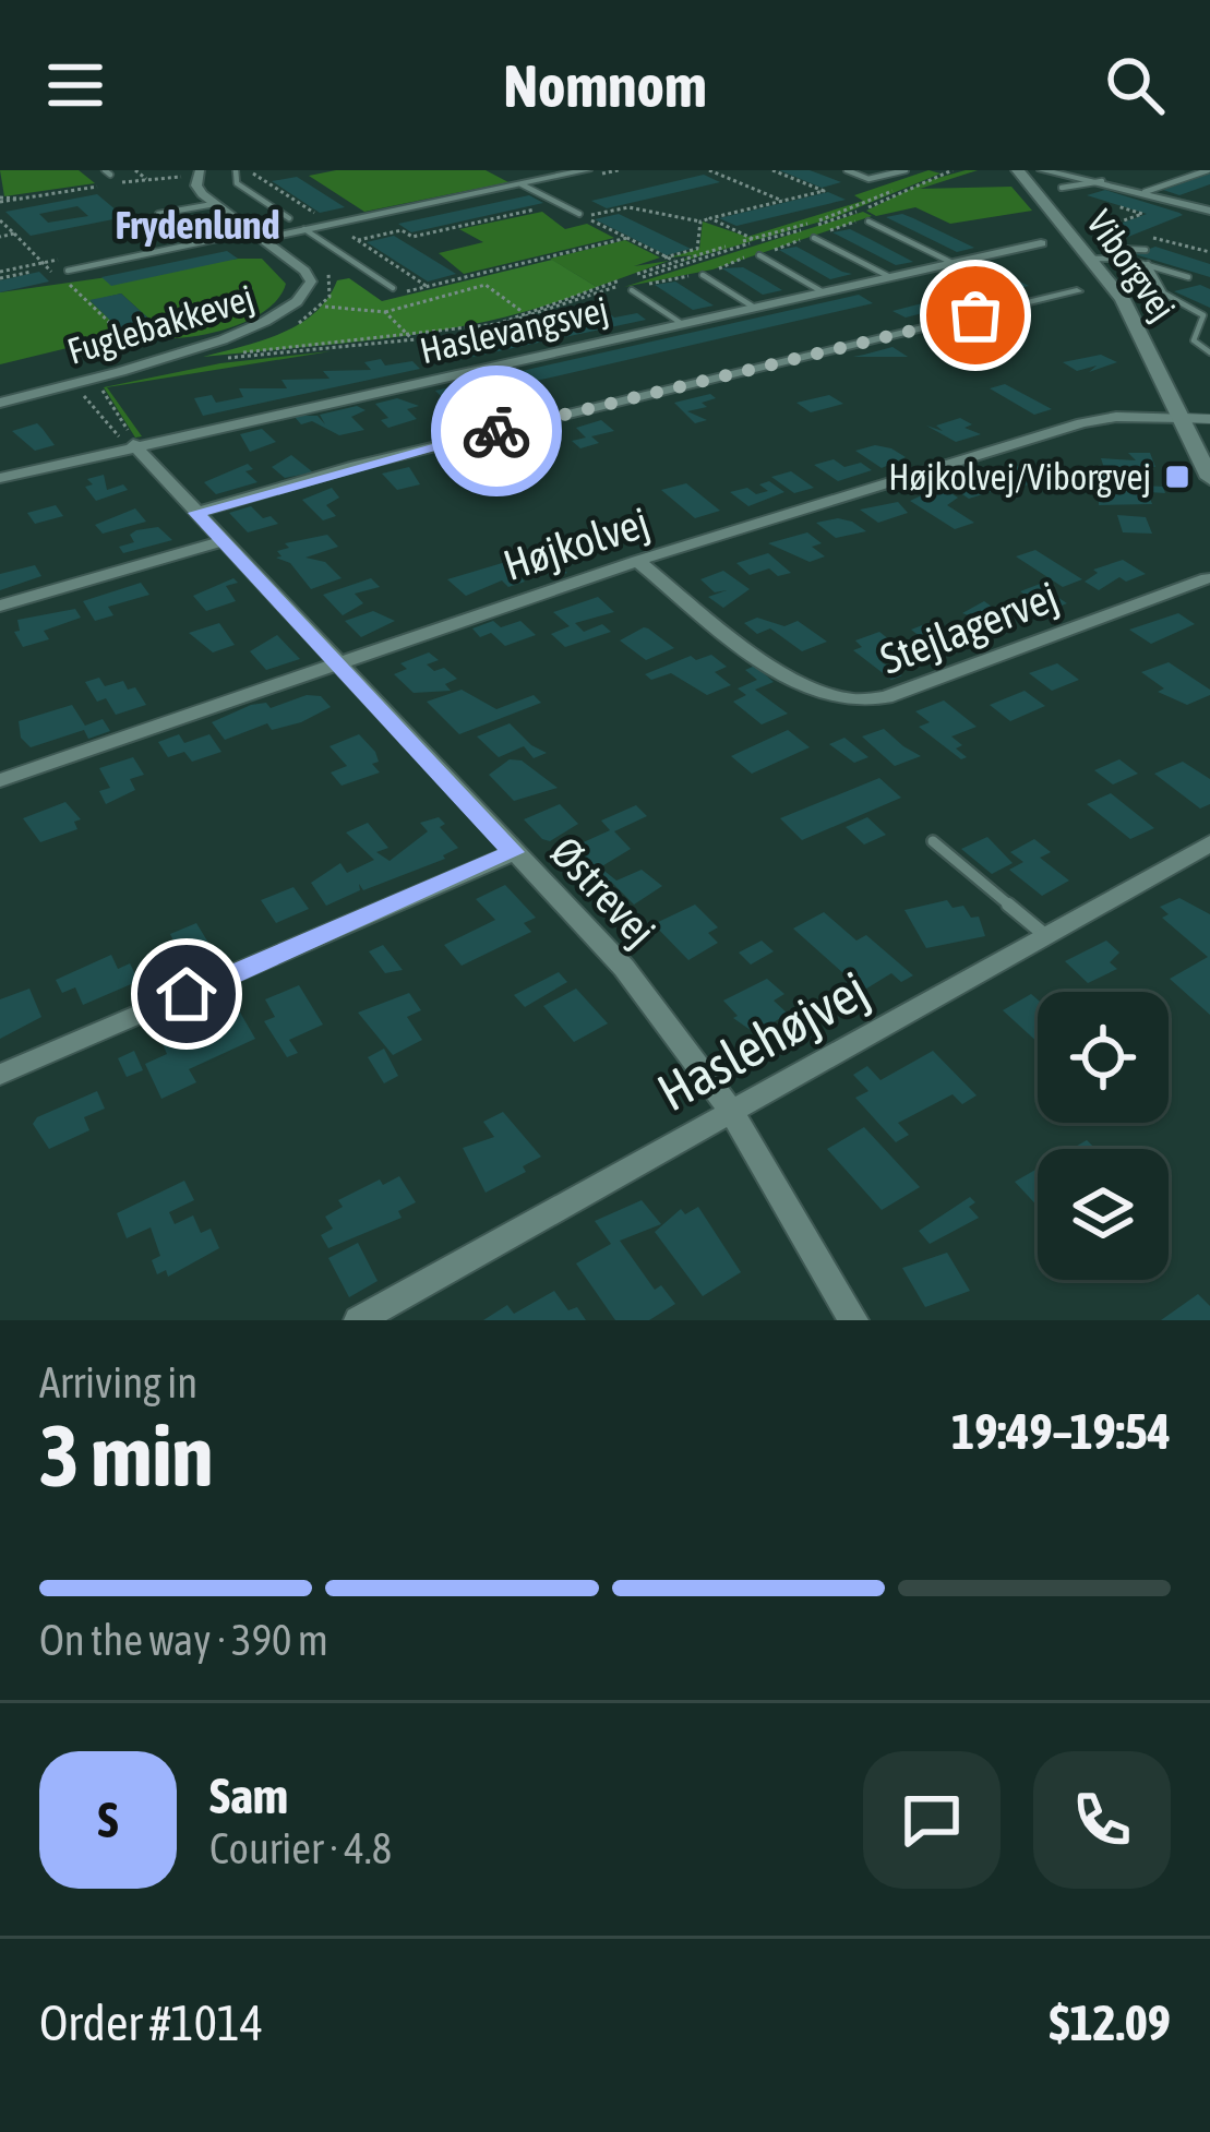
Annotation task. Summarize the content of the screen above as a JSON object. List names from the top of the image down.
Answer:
{
  "streets": {
    "street": [
      "Viborgvej",
      "Fuglebakkevej",
      "Haslevangsvej",
      "Højkolvej",
      "Stejlagervej",
      "Østrevej",
      "Haslehøjvej"
    ]
  },
  "crossings": [
    ["Viborgvej", "Højkolvej"],
    ["Haslevangsvej", "Østrevej"],
    ["Højkolvej", "Stejlagervej"],
    ["Højkolvej", "Østrevej"],
    ["Østrevej", "Haslehøjvej"]
  ],
  "districts": ["Frydenlund"],
  "places": {
    "transit": ["Højkolvej/Viborgvej"]
  },
  "page": {
    "header": "Nomnom",
    "heading": ["3 min", "Arriving in", "19:49–19:54"],
    "panel": [
      "Sam",
      "Courier · 4.8",
      "Order #1014",
      "$12.09"
    ],
    "bar": "On the way · 390 m",
    "round": "S"
  }
}
